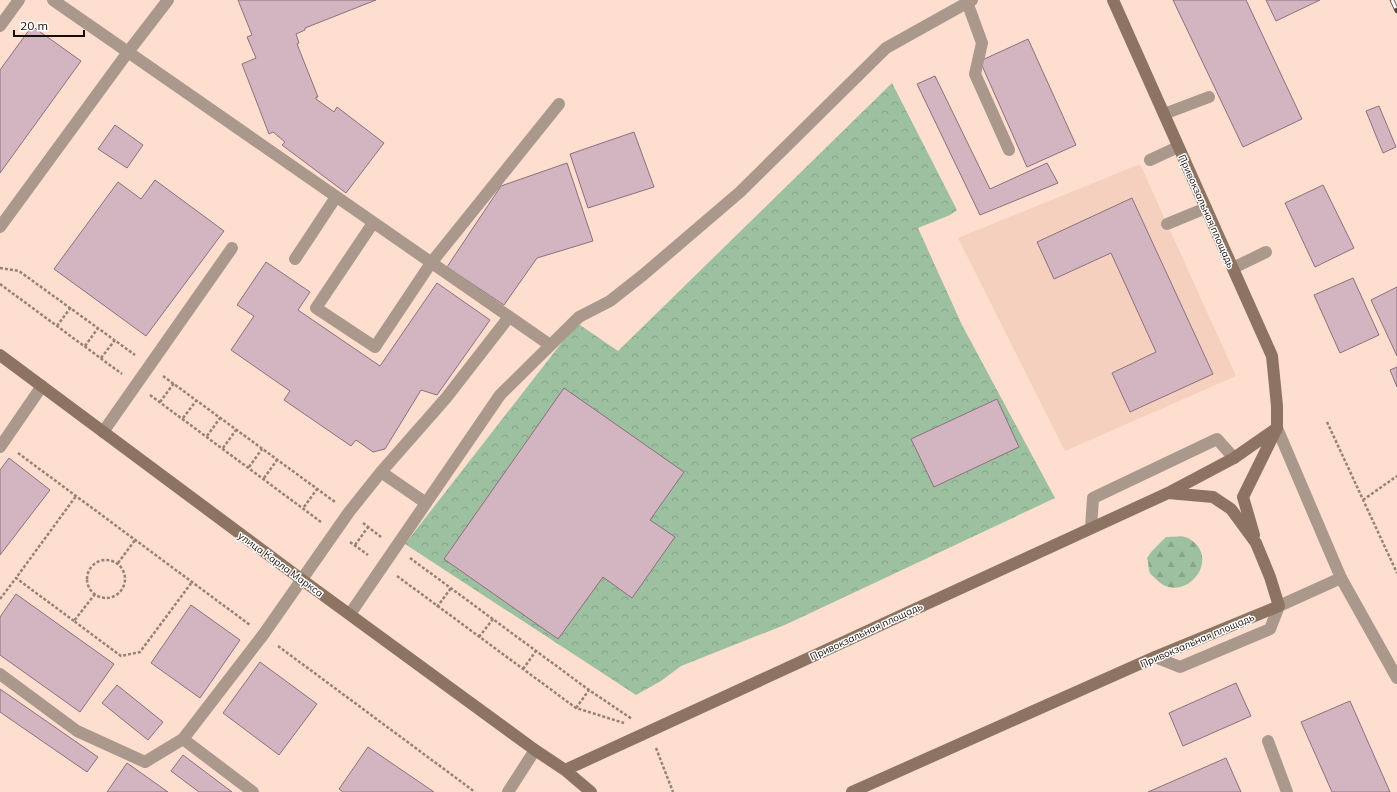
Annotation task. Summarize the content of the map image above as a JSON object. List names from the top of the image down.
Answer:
{
  "streets": {
    "street": ["Привокзальная площадь", "улица Карла Маркса"]
  },
  "crossings": [
    ["Привокзальная площадь", "улица Карла Маркса"]
  ],
  "scale_bar": "20 m"
}
